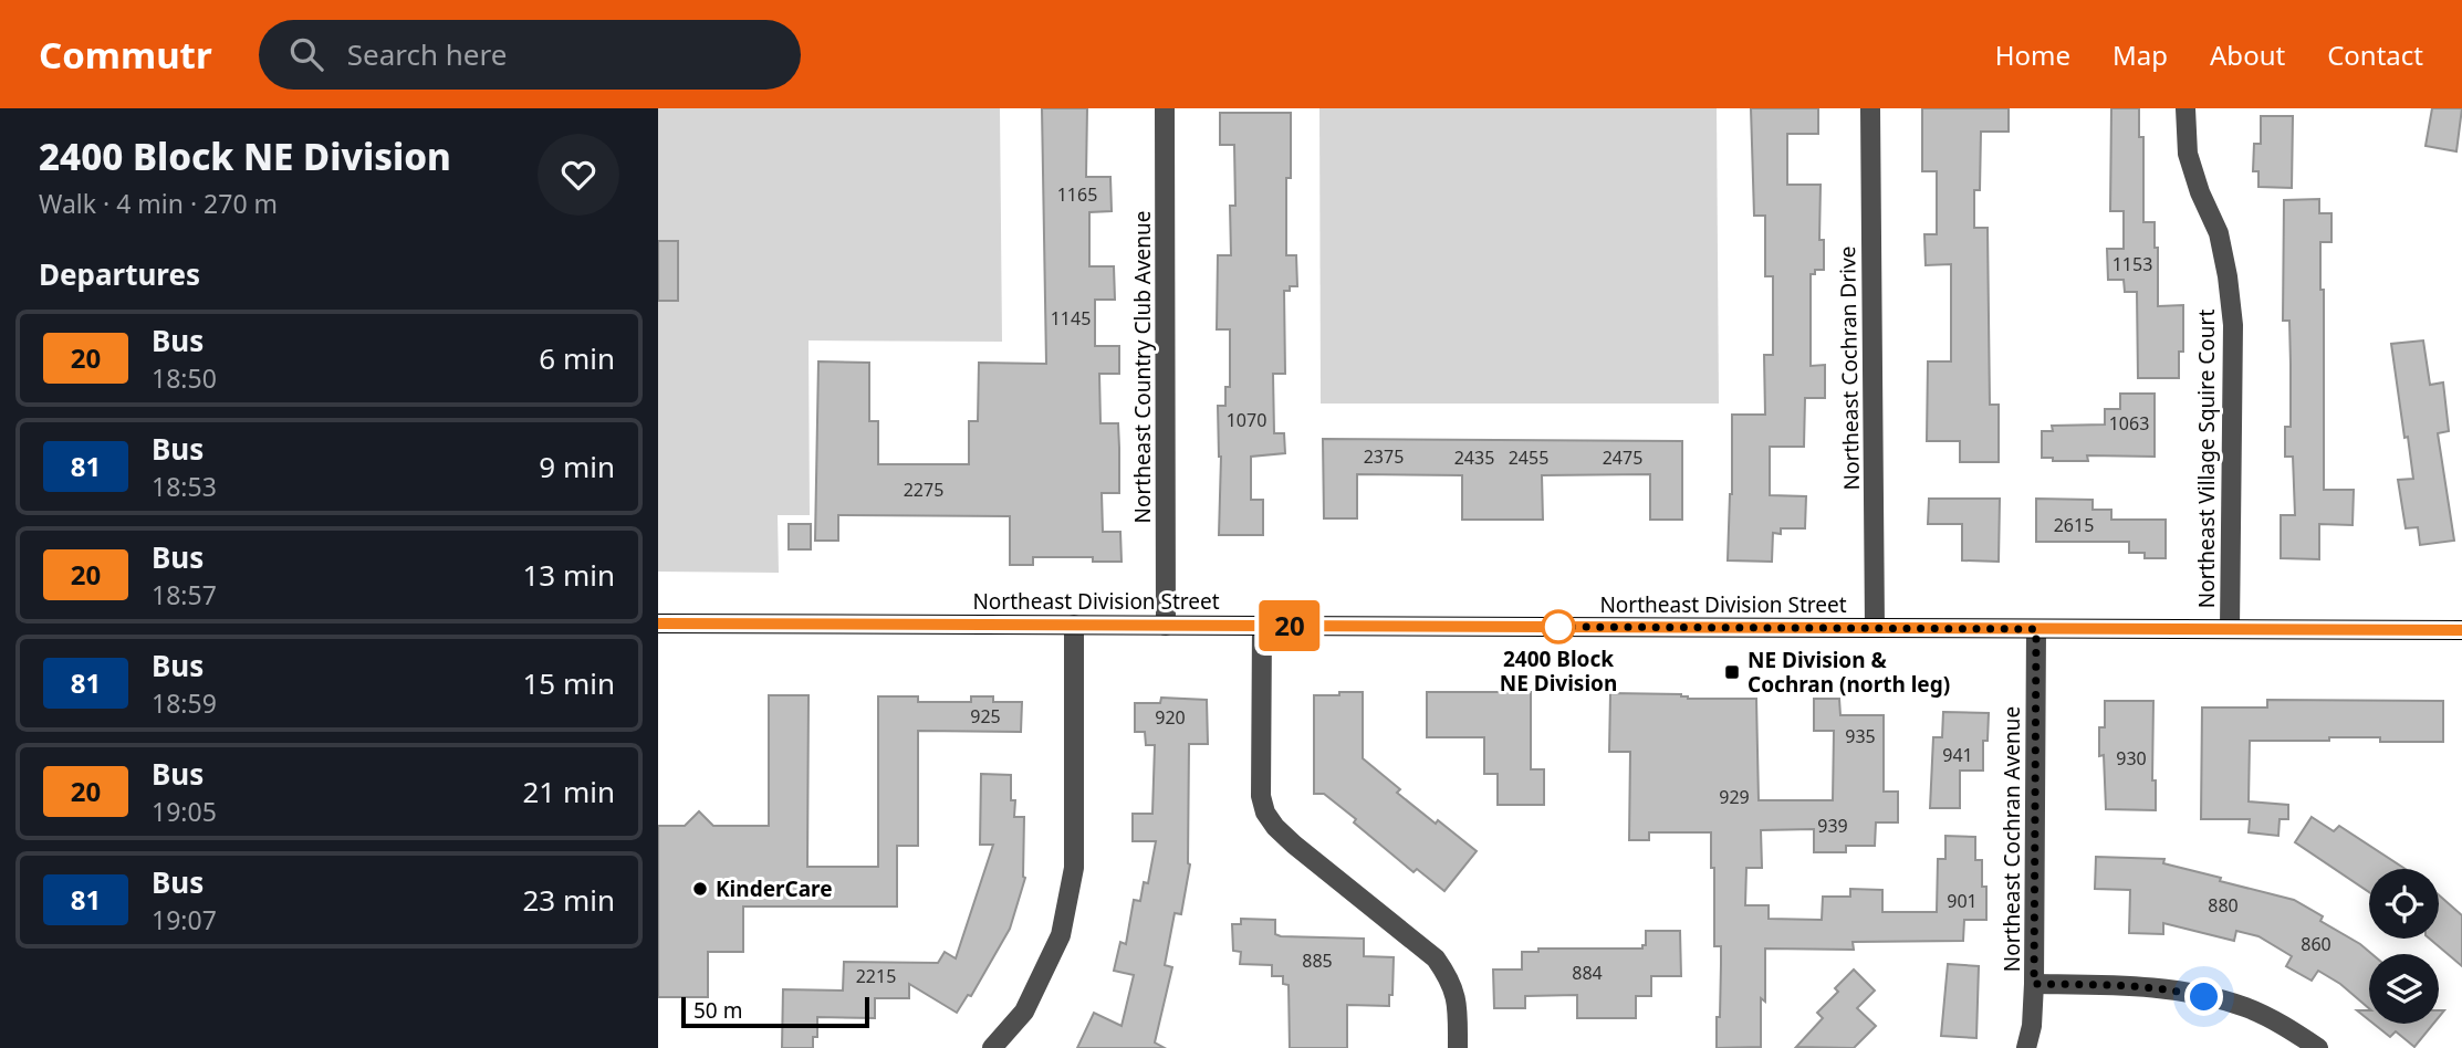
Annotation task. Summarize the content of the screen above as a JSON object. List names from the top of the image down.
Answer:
{
  "streets": {
    "main road": ["Northeast Division Street"],
    "street": [
      "Northeast Country Club Avenue",
      "Northeast Cochran Drive",
      "Northeast Village Squire Court",
      "Northeast Cochran Avenue"
    ]
  },
  "crossings": [
    ["Northeast Country Club Avenue", "Northeast Division Street"],
    ["Northeast Cochran Drive", "Northeast Division Street"],
    ["Northeast Village Squire Court", "Northeast Division Street"],
    ["Northeast Division Street", "Northeast Cochran Avenue"]
  ],
  "places": {
    "other": ["2400 Block NE Division", "KinderCare"],
    "transit": ["NE Division & Cochran (north leg)"]
  },
  "lines": ["bus line 20"],
  "house_numbers": [
    "1165",
    "1153",
    "1145",
    "1070",
    "1063",
    "2375",
    "2435",
    "2455",
    "2475",
    "2275",
    "2615",
    "925",
    "920",
    "935",
    "941",
    "930",
    "929",
    "939",
    "901",
    "880",
    "860",
    "885",
    "884",
    "2215"
  ],
  "scale_bar": "50 m",
  "page": {
    "header": "Commutr",
    "search": "Search here",
    "nav": [
      "Home",
      "Map",
      "About",
      "Contact"
    ],
    "heading": [
      ["2400 Block NE Division", "Walk · 4 min · 270 m"],
      "Departures"
    ],
    "on_map": "20",
    "list": [
      {
        "mark": "20",
        "name": "Bus",
        "note": "18:50",
        "value": "6 min"
      },
      {
        "mark": "81",
        "name": "Bus",
        "note": "18:53",
        "value": "9 min"
      },
      {
        "mark": "20",
        "name": "Bus",
        "note": "18:57",
        "value": "13 min"
      },
      {
        "mark": "81",
        "name": "Bus",
        "note": "18:59",
        "value": "15 min"
      },
      {
        "mark": "20",
        "name": "Bus",
        "note": "19:05",
        "value": "21 min"
      },
      {
        "mark": "81",
        "name": "Bus",
        "note": "19:07",
        "value": "23 min"
      }
    ],
    "scale": "50 m"
  }
}
